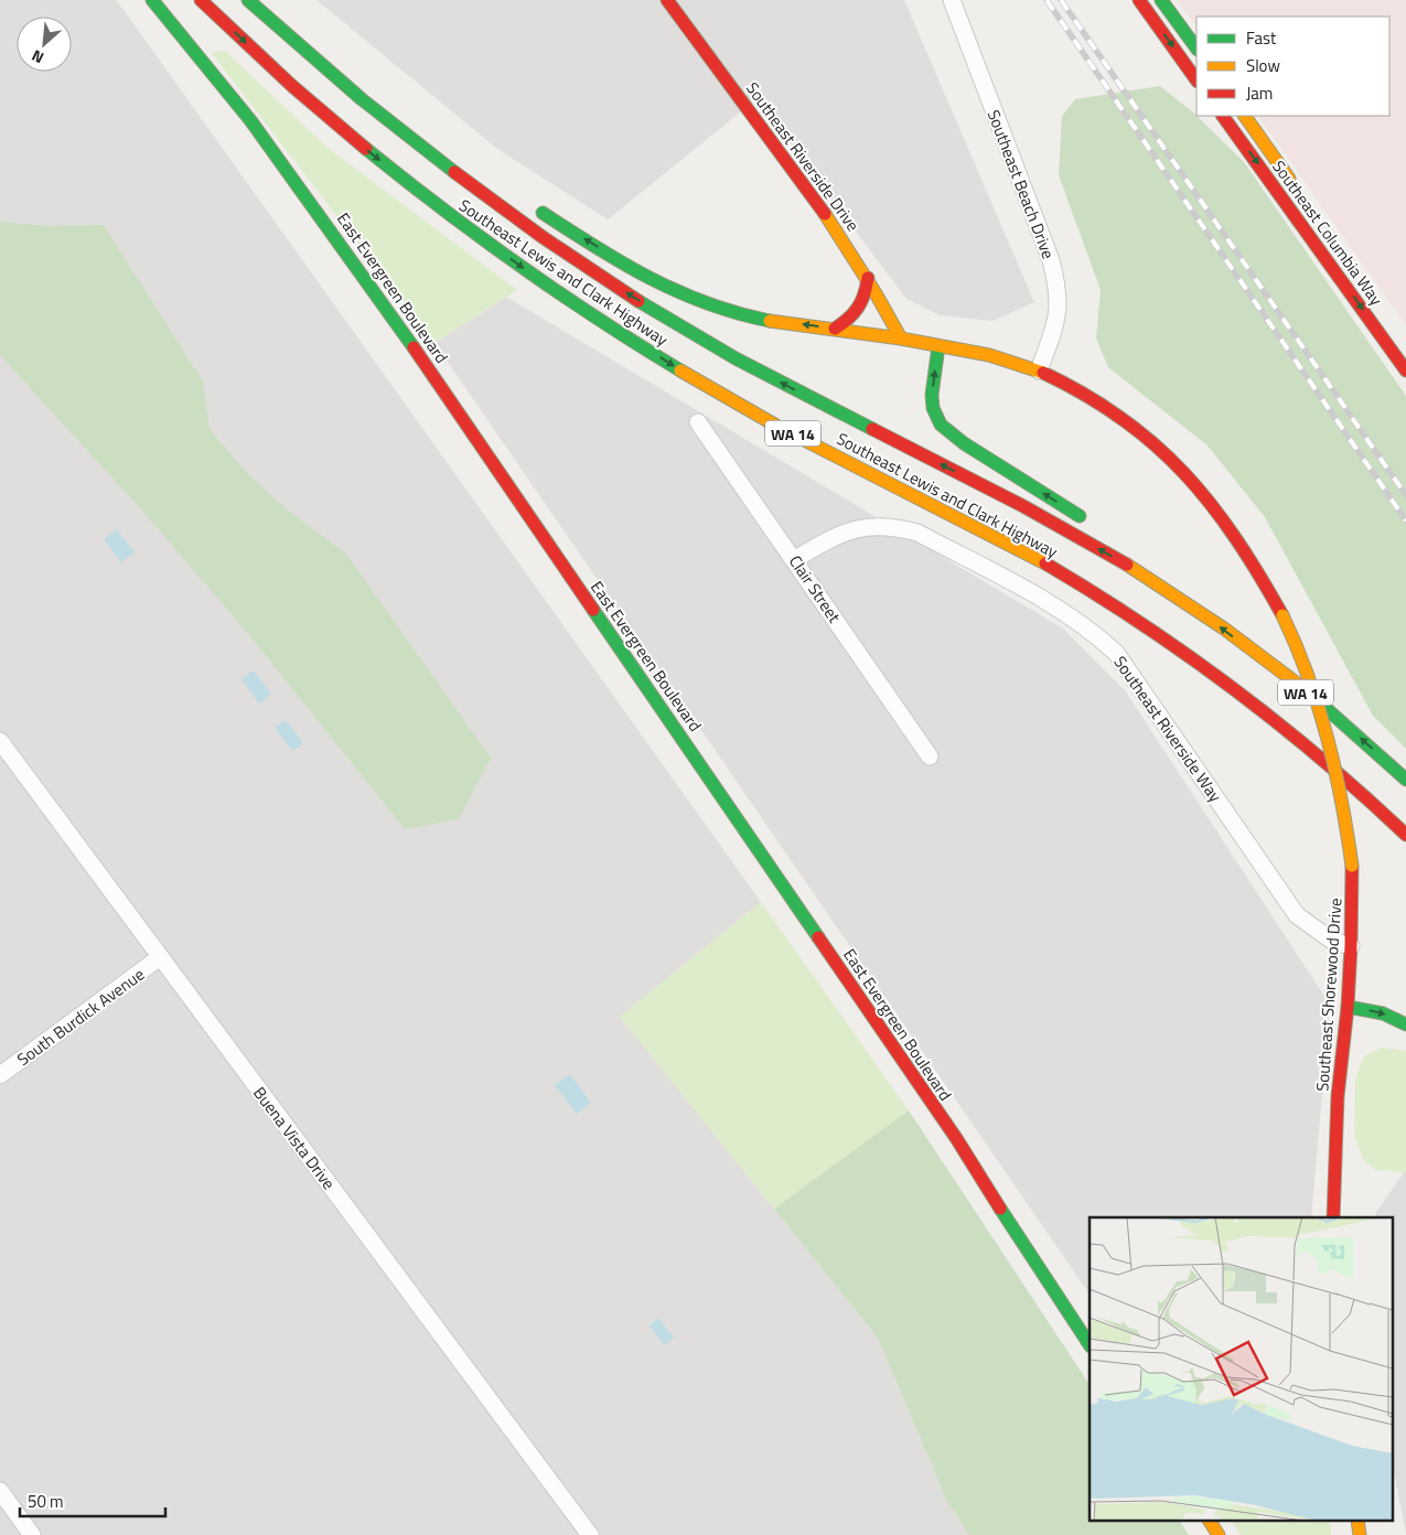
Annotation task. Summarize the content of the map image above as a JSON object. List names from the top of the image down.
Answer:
{
  "streets": {
    "main road": [
      "Southeast Riverside Drive",
      "Southeast Columbia Way",
      "Southeast Lewis and Clark Highway",
      "East Evergreen Boulevard",
      "WA 14",
      "Southeast Shorewood Drive"
    ],
    "street": [
      "Southeast Beach Drive",
      "Clair Street",
      "Southeast Riverside Way",
      "South Burdick Avenue",
      "Buena Vista Drive"
    ]
  },
  "crossings": [
    ["Southeast Riverside Drive", "Southeast Shorewood Drive"],
    ["Southeast Beach Drive", "Southeast Shorewood Drive"],
    ["Clair Street", "Southeast Riverside Way"],
    ["Southeast Riverside Way", "Southeast Shorewood Drive"],
    ["South Burdick Avenue", "Buena Vista Drive"]
  ],
  "one_way": ["Southeast Columbia Way"],
  "legend": ["Fast", "Slow", "Jam"],
  "scale_bar": "50 m",
  "north": "bottom left"
}
